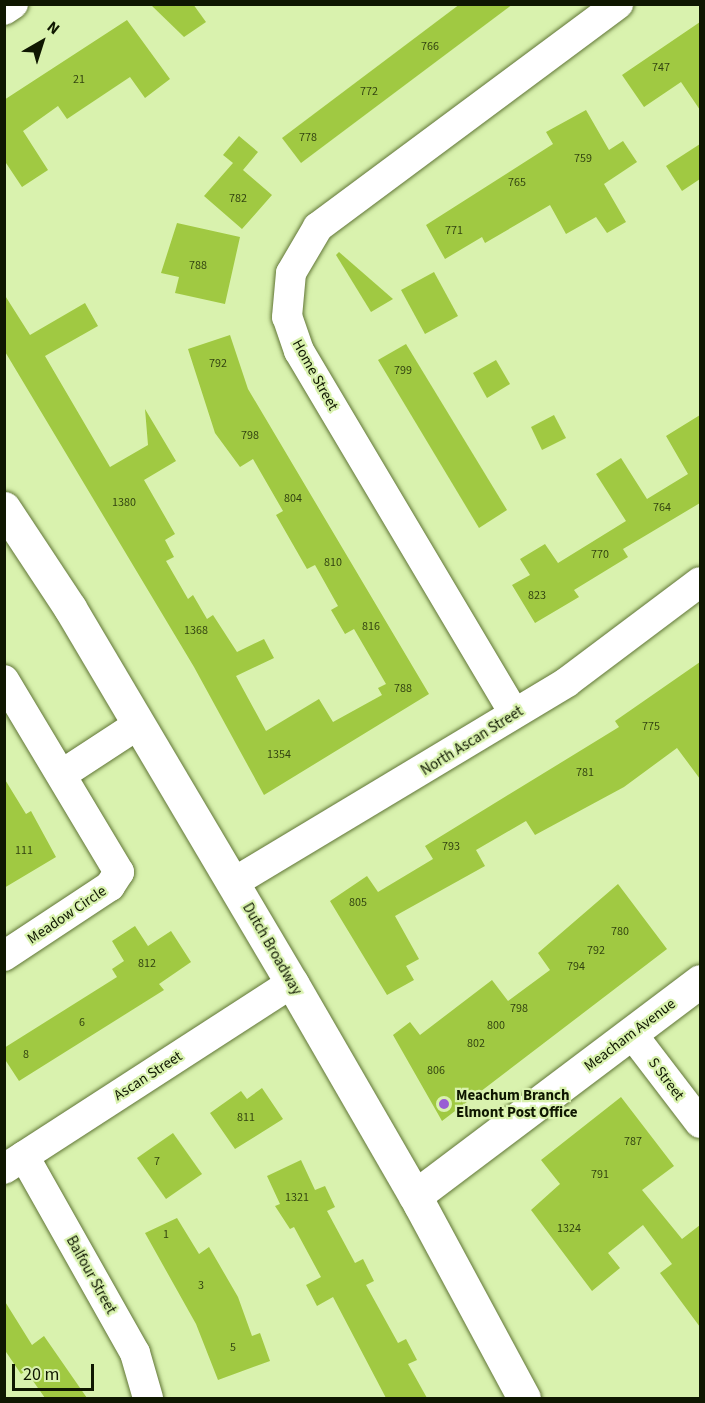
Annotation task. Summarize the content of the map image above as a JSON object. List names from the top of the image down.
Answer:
{
  "streets": {
    "main road": ["Dutch Broadway", "Meacham Avenue"],
    "street": [
      "Home Street",
      "North Ascan Street",
      "Meadow Circle",
      "Ascan Street",
      "S Street",
      "Balfour Street"
    ]
  },
  "crossings": [
    ["Home Street", "North Ascan Street"],
    ["North Ascan Street", "Dutch Broadway"],
    ["Dutch Broadway", "Meacham Avenue"],
    ["Dutch Broadway", "Ascan Street"],
    ["Meacham Avenue", "S Street"],
    ["Ascan Street", "Balfour Street"]
  ],
  "places": ["Meachum Branch Elmont Post Office"],
  "house_numbers": [
    "766",
    "747",
    "21",
    "772",
    "778",
    "759",
    "765",
    "782",
    "771",
    "788",
    "792",
    "799",
    "798",
    "804",
    "1380",
    "764",
    "770",
    "810",
    "823",
    "816",
    "1368",
    "788",
    "775",
    "1354",
    "781",
    "793",
    "111",
    "805",
    "780",
    "792",
    "812",
    "794",
    "798",
    "6",
    "800",
    "802",
    "8",
    "806",
    "811",
    "787",
    "7",
    "791",
    "1321",
    "1324",
    "1",
    "3",
    "5"
  ],
  "scale_bar": "20 m",
  "north": "top right"
}
